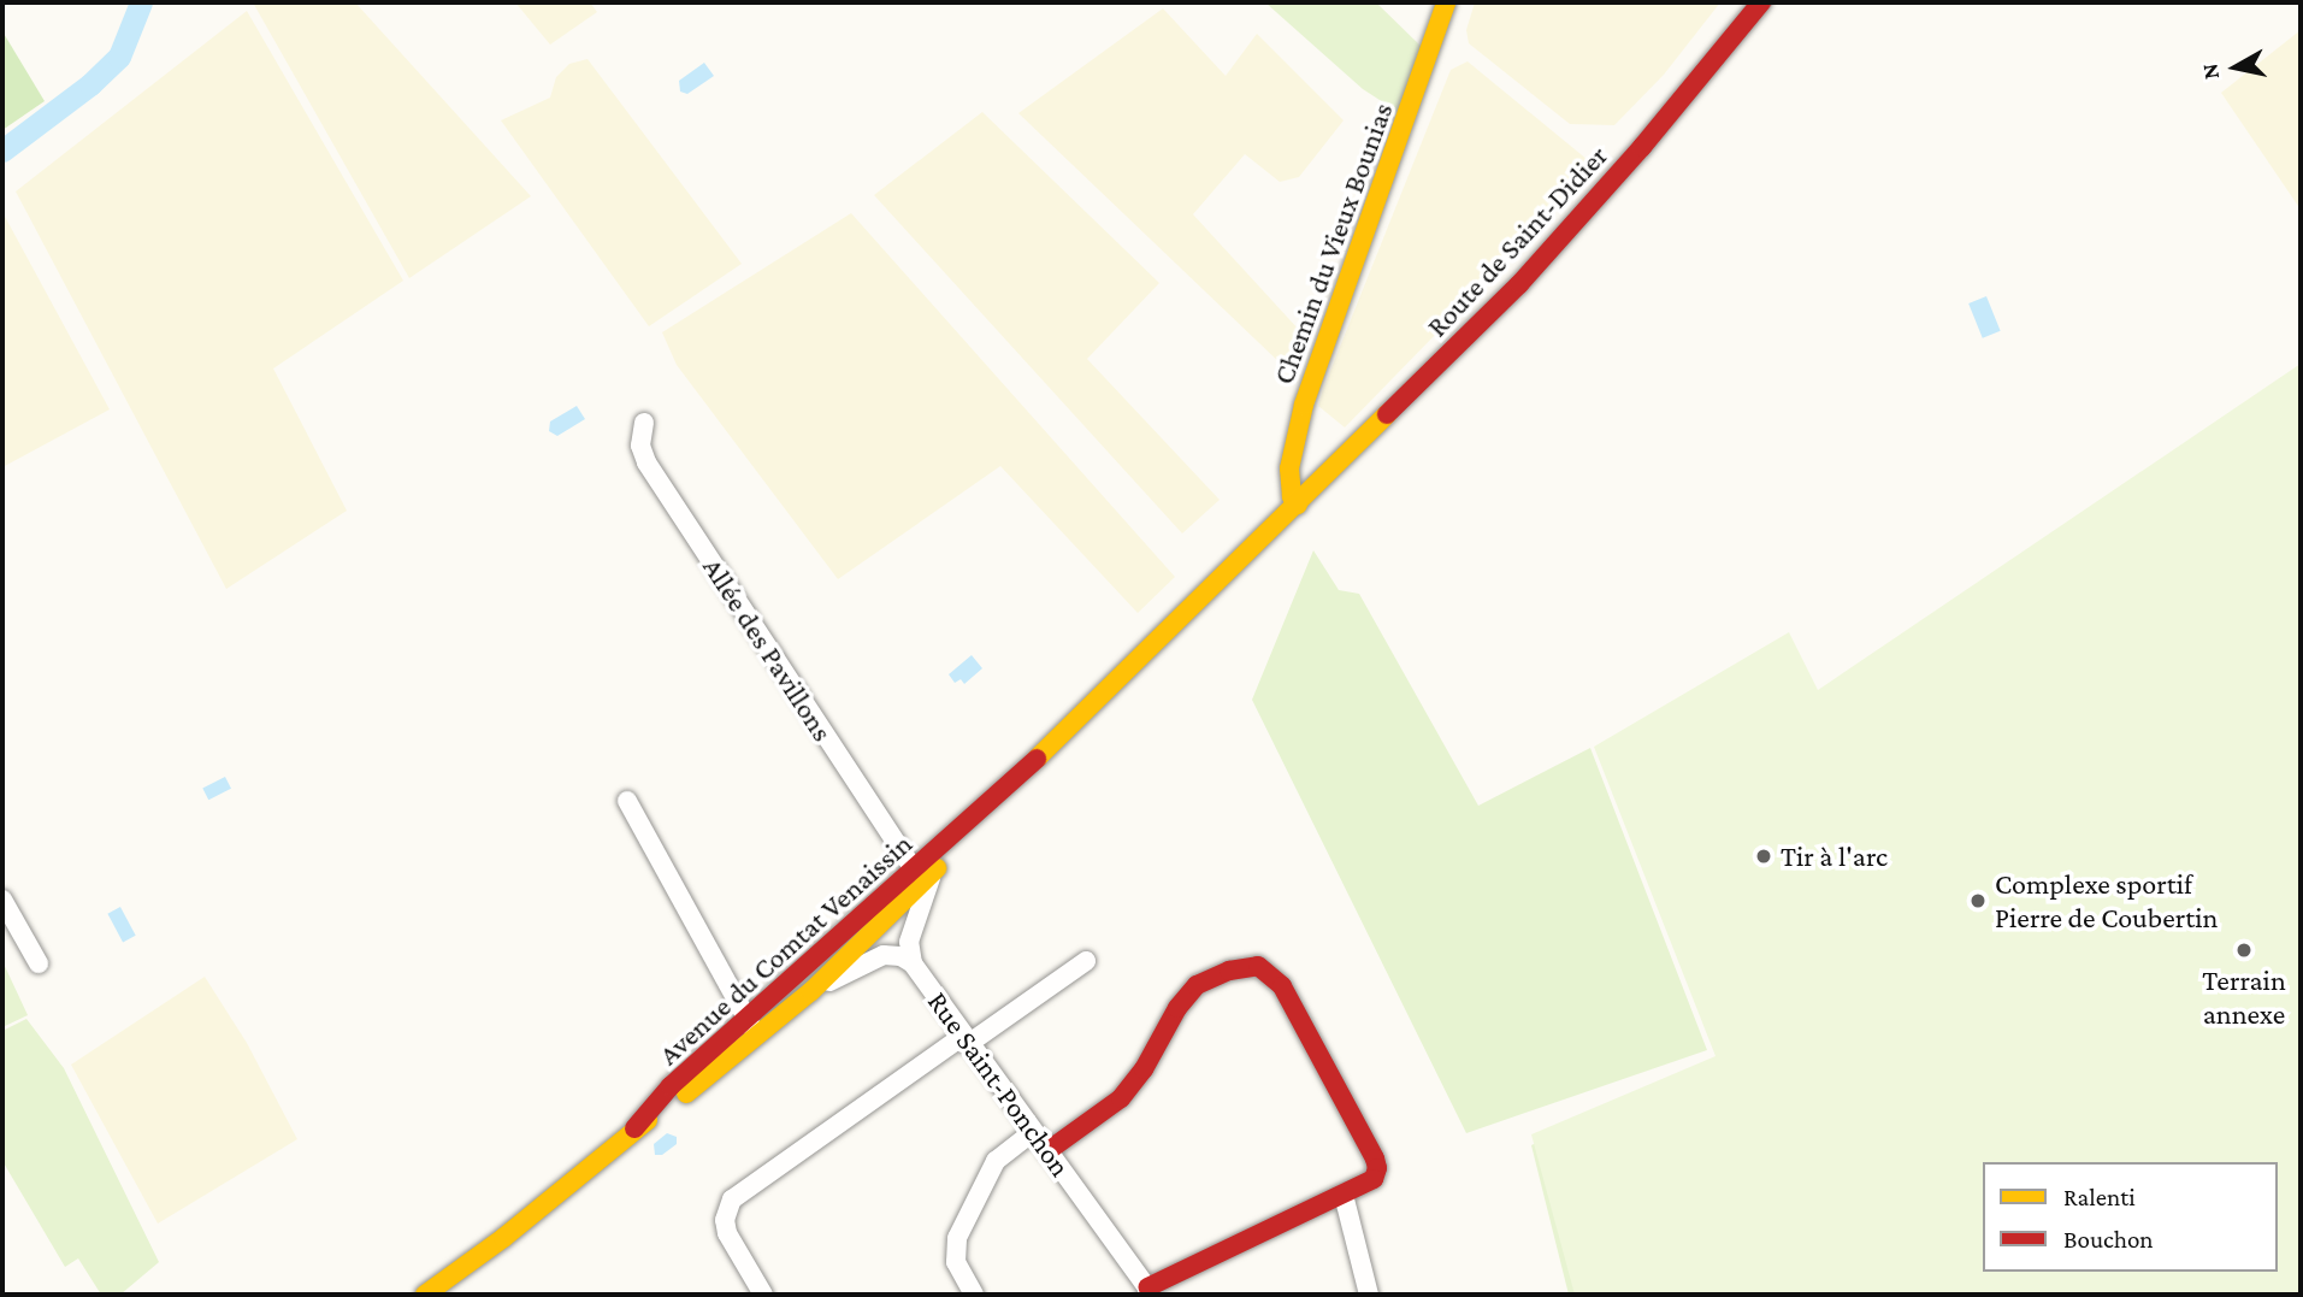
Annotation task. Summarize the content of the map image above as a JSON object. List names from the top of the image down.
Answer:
{
  "streets": {
    "main road": ["Route de Saint-Didier", "Chemin du Vieux Bounias", "Avenue du Comtat Venaissin"],
    "street": ["Allée des Pavillons", "Rue Saint-Ponchon"]
  },
  "crossings": [
    ["Route de Saint-Didier", "Chemin du Vieux Bounias"],
    ["Route de Saint-Didier", "Avenue du Comtat Venaissin"],
    ["Chemin du Vieux Bounias", "Avenue du Comtat Venaissin"],
    ["Allée des Pavillons", "Avenue du Comtat Venaissin"],
    ["Avenue du Comtat Venaissin", "Rue Saint-Ponchon"]
  ],
  "places": ["Tir à l'arc", "Complexe sportif Pierre de Coubertin", "Terrain annexe"],
  "legend": ["Ralenti", "Bouchon"],
  "north": "left"
}
